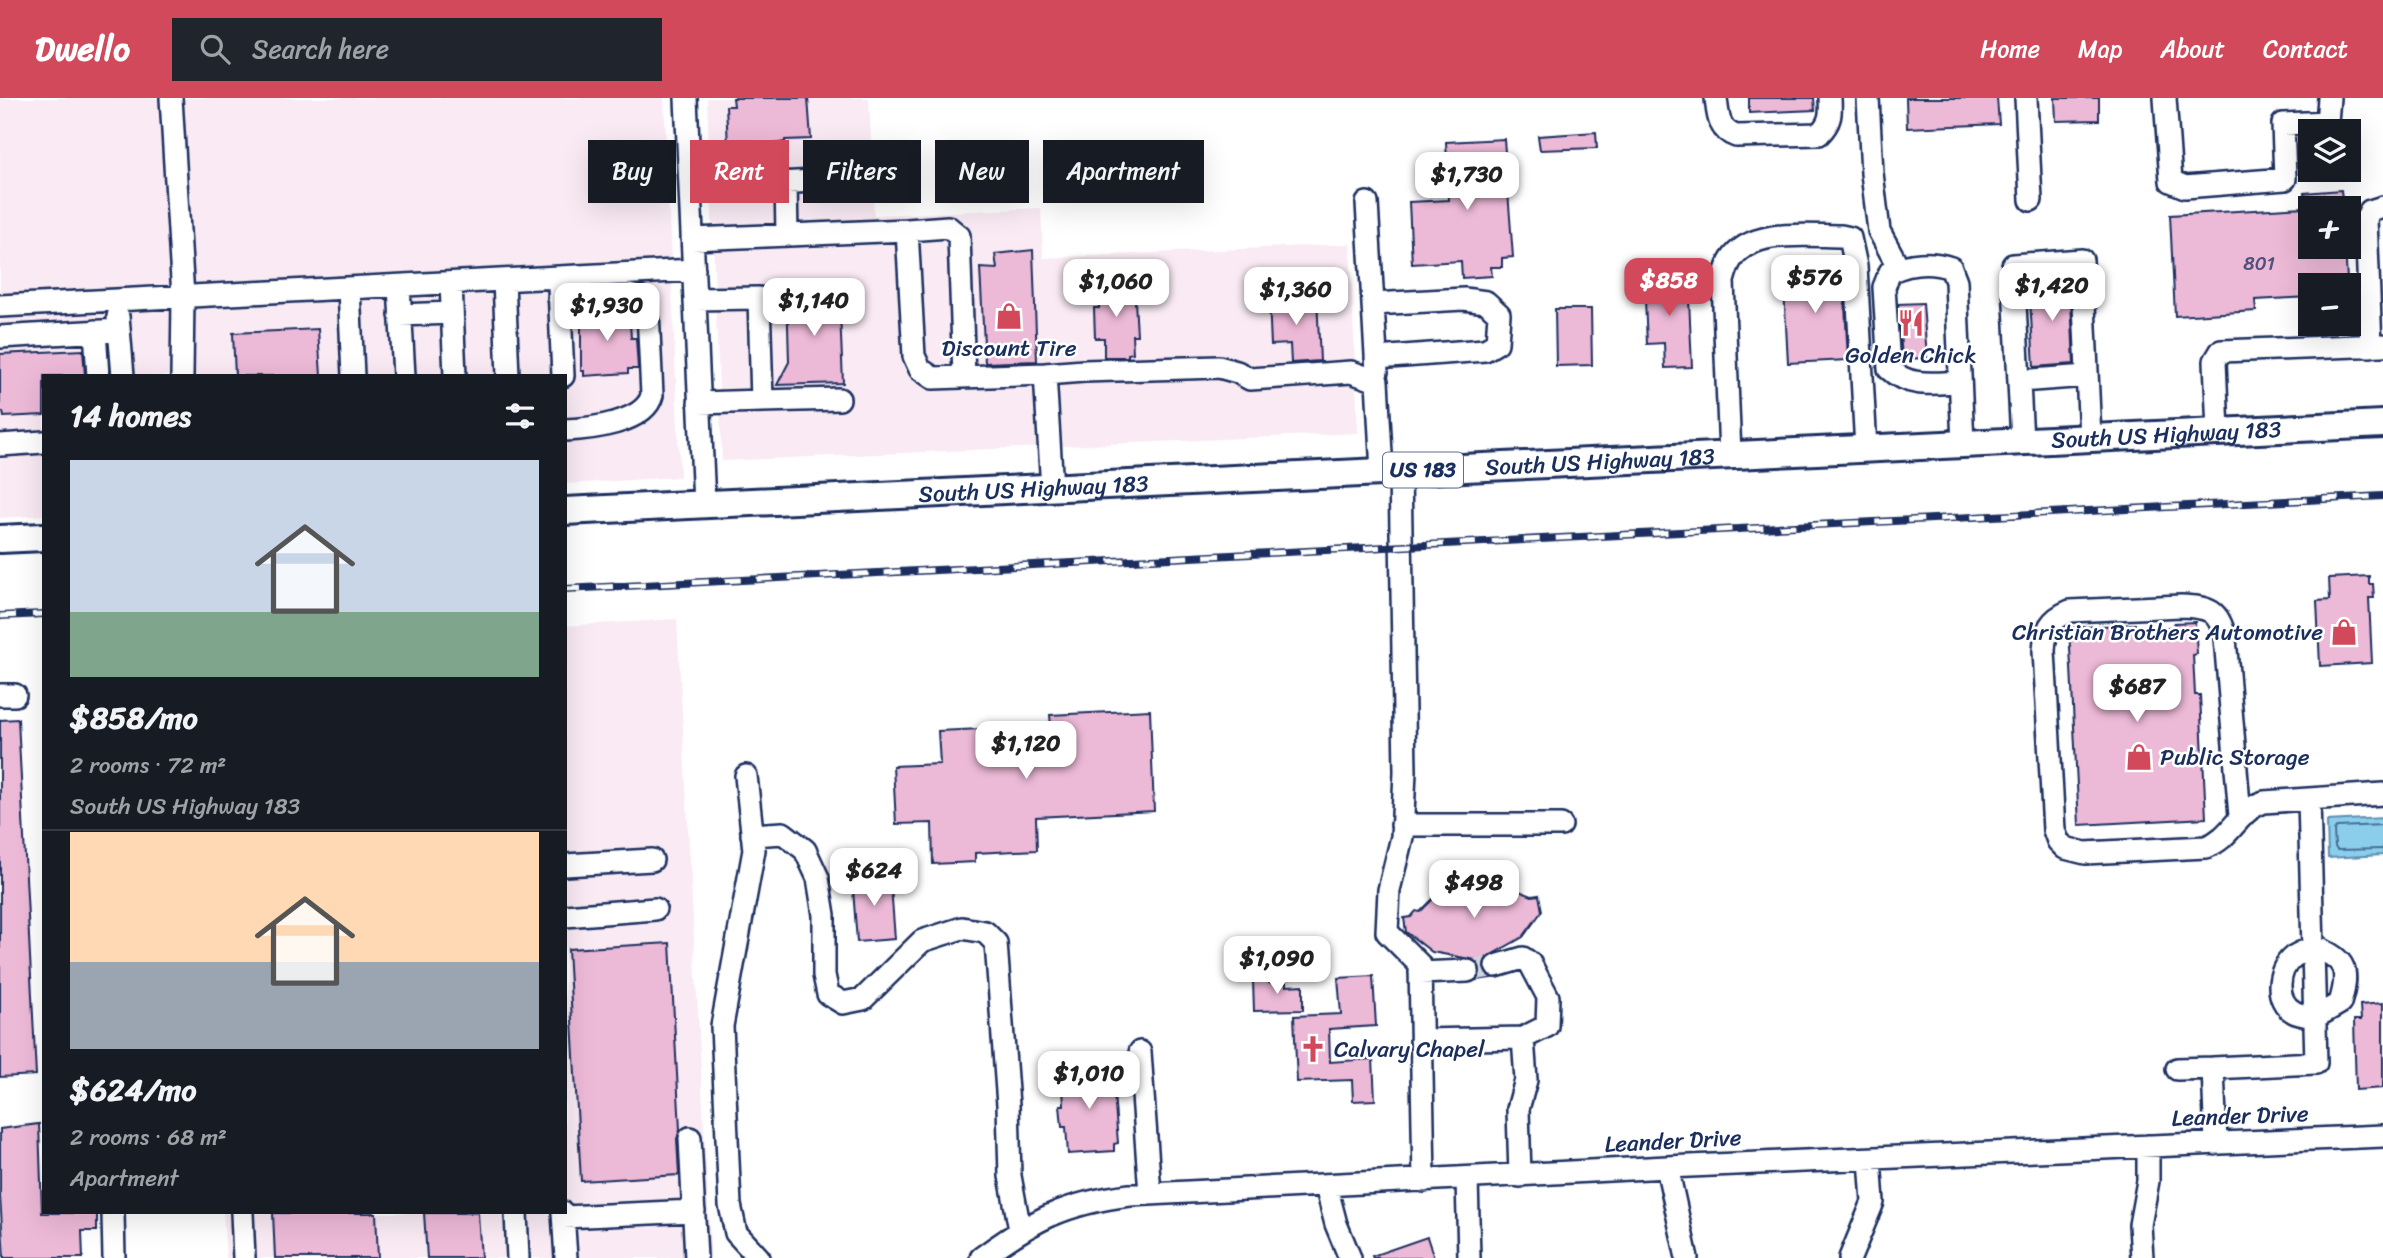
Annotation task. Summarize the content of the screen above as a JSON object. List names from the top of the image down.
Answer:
{
  "streets": {
    "main road": ["South US Highway 183", "US 183"],
    "street": ["Leander Drive"]
  },
  "places": {
    "shop": ["Discount Tire", "Christian Brothers Automotive", "Public Storage"],
    "restaurant": ["Golden Chick"],
    "church": ["Calvary Chapel"]
  },
  "house_numbers": ["801"],
  "page": {
    "header": "Dwello",
    "search": "Search here",
    "nav": [
      "Home",
      "Map",
      "About",
      "Contact"
    ],
    "map_buttons": ["+", "−"],
    "chip": [
      "Buy",
      "Rent",
      "Filters",
      "New",
      "Apartment"
    ],
    "price": [
      "$1,730",
      "$576",
      "$858",
      "$1,060",
      "$1,420",
      "$1,360",
      "$1,140",
      "$1,930",
      "$687",
      "$1,120",
      "$624",
      "$498",
      "$1,090",
      "$1,010"
    ],
    "heading": "14 homes",
    "list": [
      {
        "name": "$858/mo",
        "note": "2 rooms · 72 m² · South US Highway 183"
      },
      {
        "name": "$624/mo",
        "note": "2 rooms · 68 m² · Apartment"
      }
    ]
  }
}
